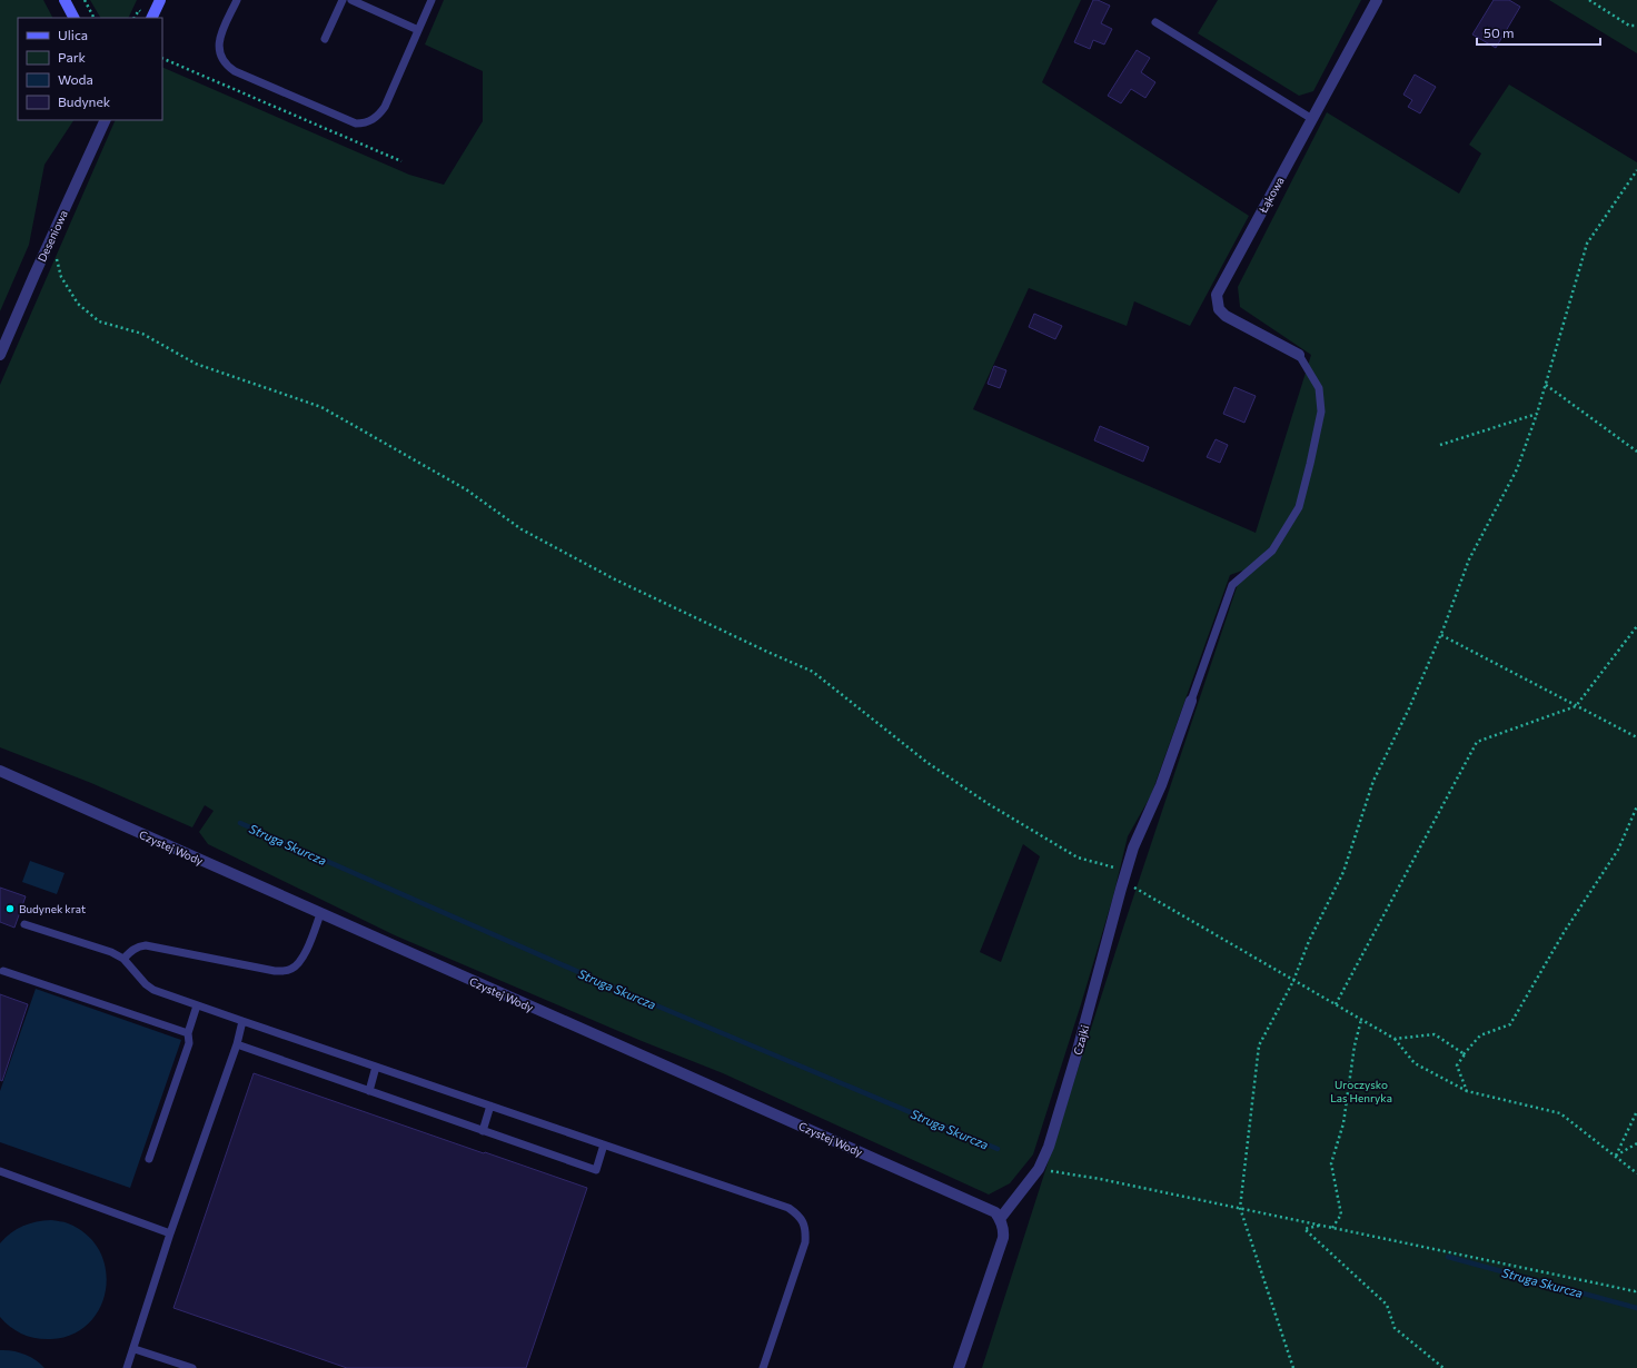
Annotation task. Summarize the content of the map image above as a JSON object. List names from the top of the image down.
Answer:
{
  "streets": {
    "street": [
      "Łąkowa",
      "Deseniowa",
      "Czystej Wody",
      "Czajki"
    ]
  },
  "crossings": [
    ["Czystej Wody", "Czajki"]
  ],
  "water": ["Struga Skurcza"],
  "parks": ["Uroczysko Las Henryka"],
  "places": ["Budynek krat"],
  "legend": [
    "Ulica",
    "Park",
    "Woda",
    "Budynek"
  ],
  "scale_bar": "50 m"
}
